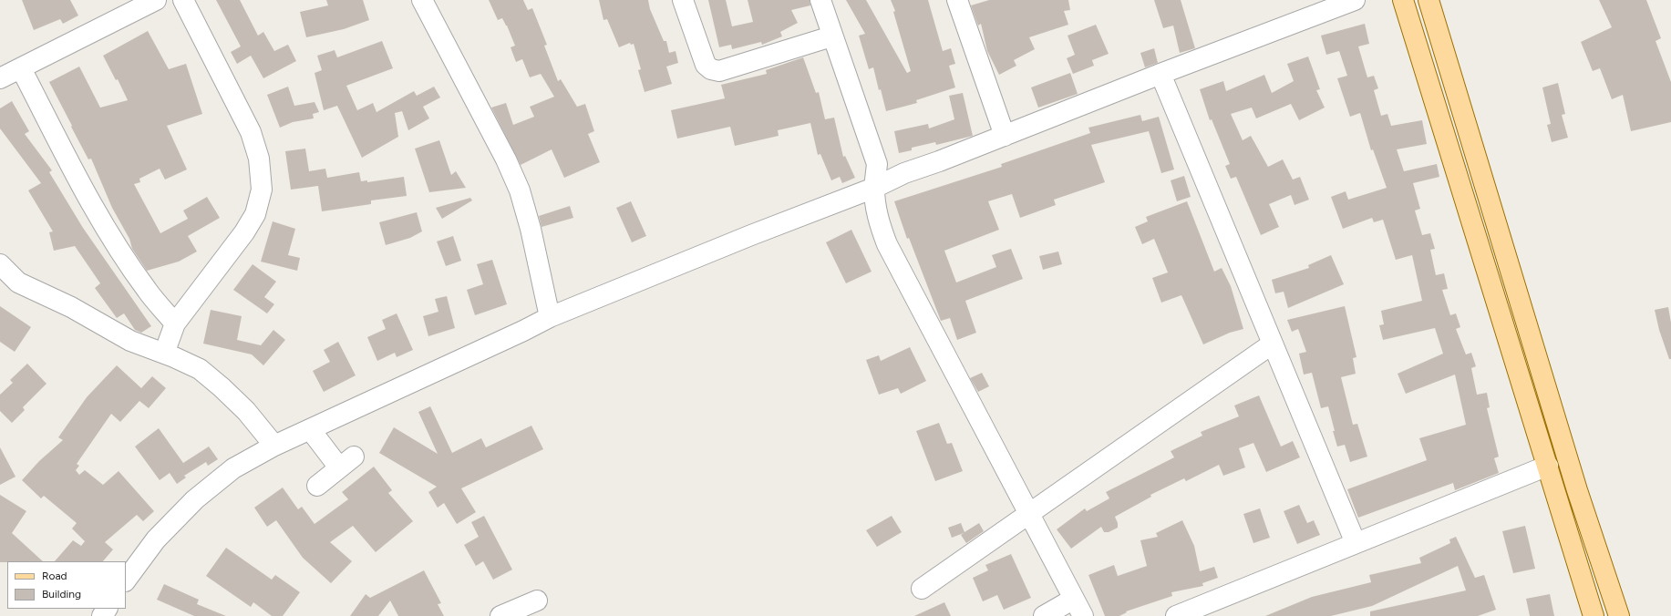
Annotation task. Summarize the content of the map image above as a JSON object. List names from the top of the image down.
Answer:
{
  "legend": ["Road", "Building"]
}
